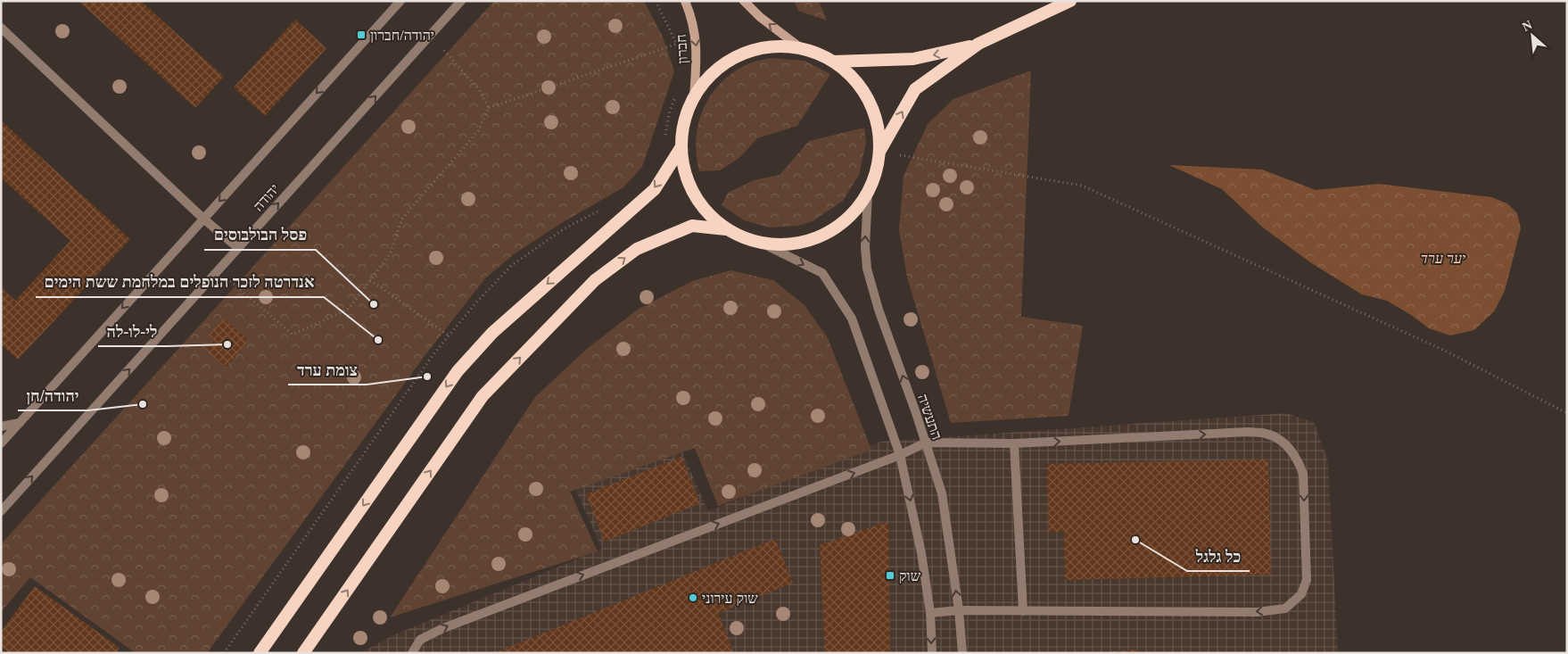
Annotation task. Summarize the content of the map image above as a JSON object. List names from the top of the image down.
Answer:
{
  "streets": {
    "main road": ["חברון"],
    "street": ["יהודה", "התעשיה"]
  },
  "one_way": ["חברון"],
  "parks": ["יער ערד"],
  "places": {
    "transit": ["יהודה/חברון", "שוק"],
    "other": [
      "פסל הבולבוסים",
      "אנדרטה לזכר הנופלים במלחמת ששת הימים",
      "לי-לו-לה",
      "צומת ערד",
      "יהודה/חן",
      "כל גלגל",
      "שוק עירוני"
    ]
  },
  "north": "top left"
}
